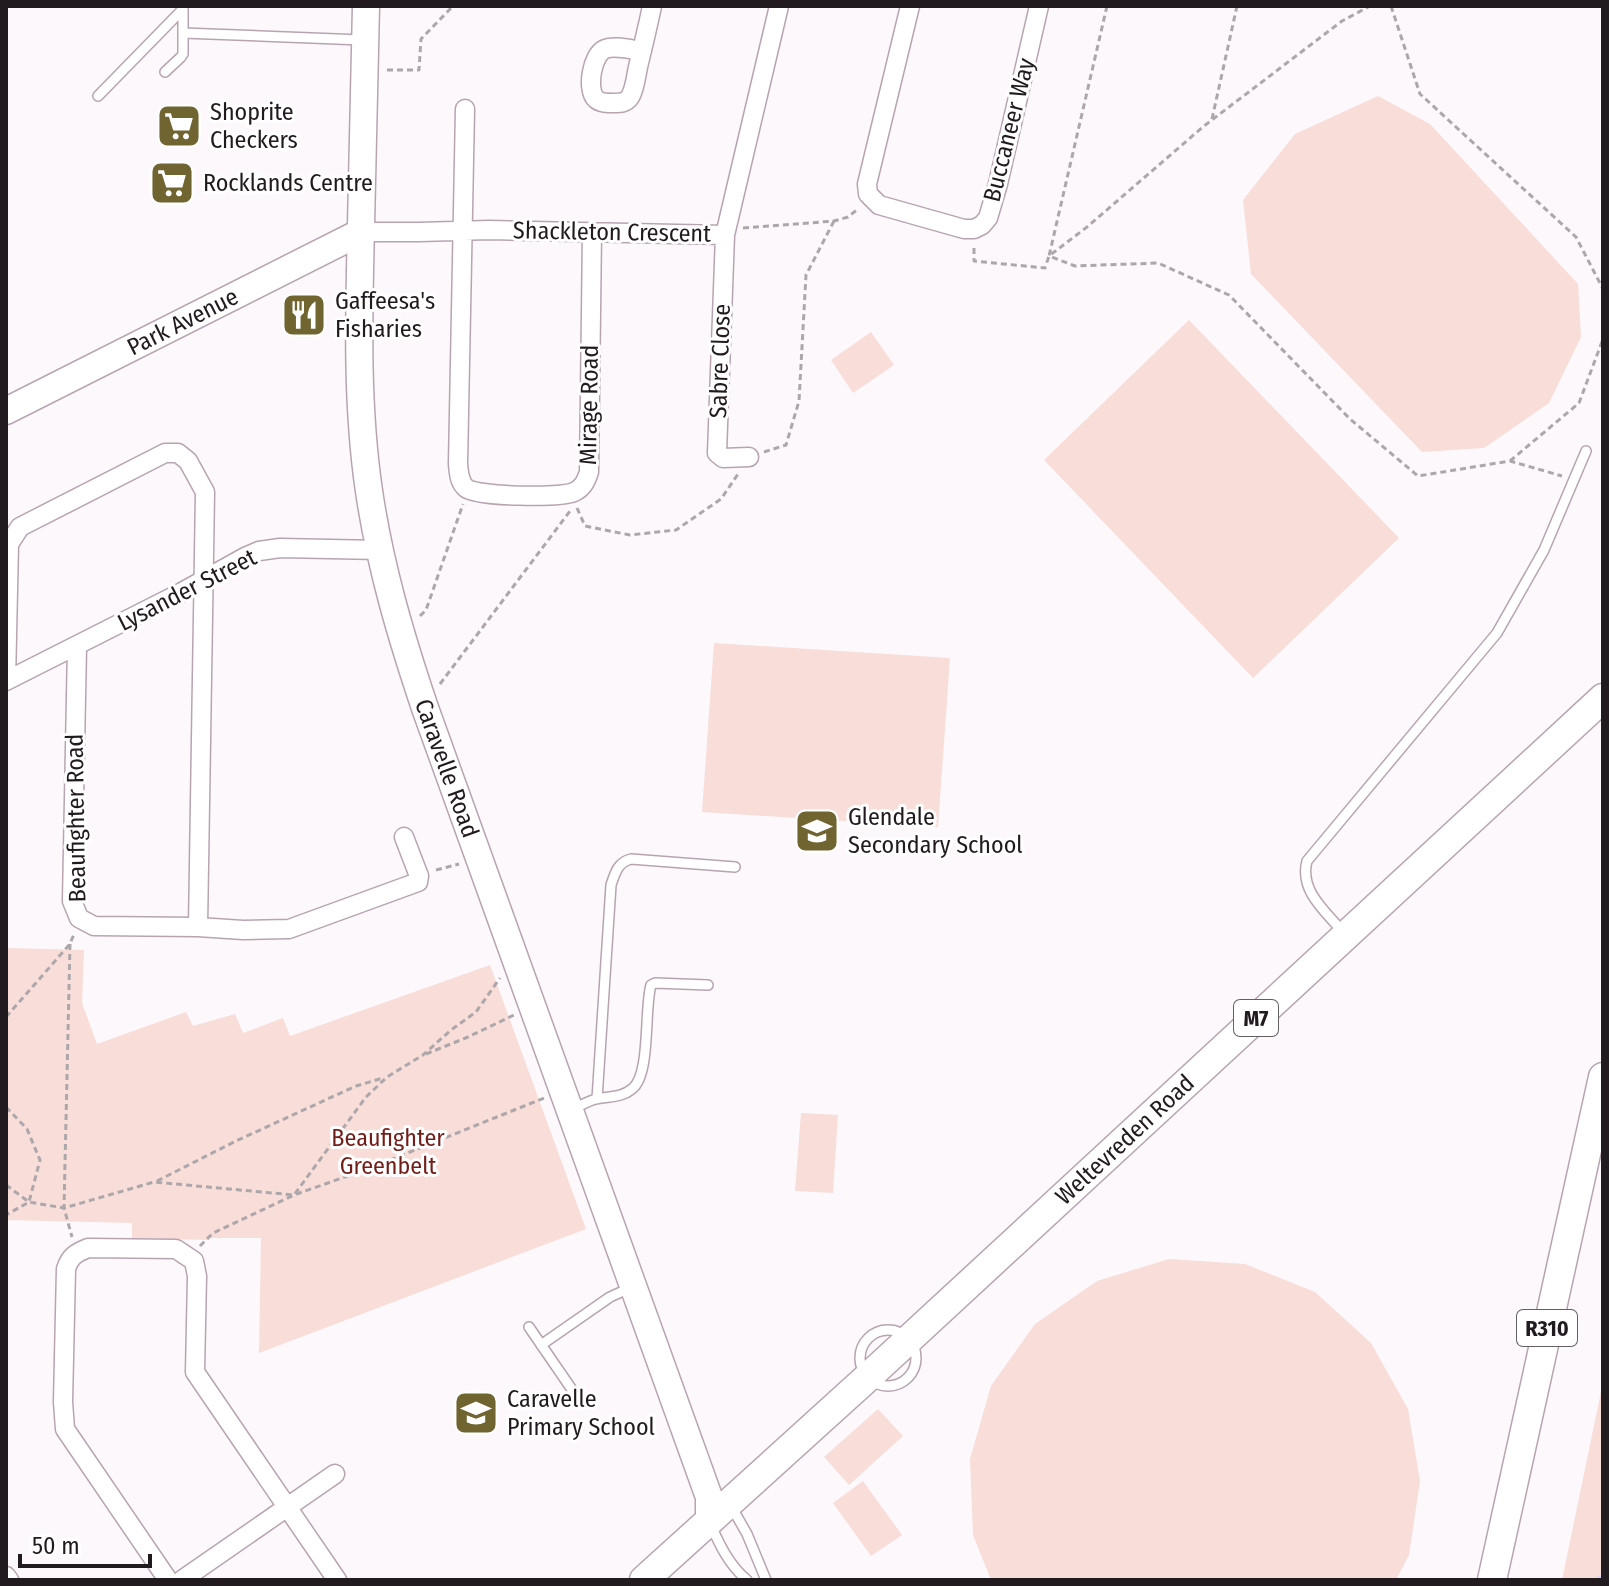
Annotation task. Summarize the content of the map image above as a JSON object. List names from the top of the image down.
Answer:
{
  "streets": {
    "main road": ["M7", "Weltevreden Road", "R310"],
    "street": [
      "Buccaneer Way",
      "Shackleton Crescent",
      "Park Avenue",
      "Sabre Close",
      "Mirage Road",
      "Lysander Street",
      "Caravelle Road",
      "Beaufighter Road"
    ]
  },
  "crossings": [
    ["Shackleton Crescent", "Park Avenue"],
    ["Shackleton Crescent", "Sabre Close"],
    ["Shackleton Crescent", "Mirage Road"],
    ["Shackleton Crescent", "Caravelle Road"],
    ["Park Avenue", "Caravelle Road"],
    ["Lysander Street", "Caravelle Road"],
    ["Lysander Street", "Beaufighter Road"],
    ["Caravelle Road", "Weltevreden Road"]
  ],
  "parks": ["Beaufighter Greenbelt"],
  "places": {
    "supermarket": ["Shoprite Checkers", "Rocklands Centre"],
    "restaurant": ["Gaffeesa's Fisharies"],
    "school or university": ["Glendale Secondary School", "Caravelle Primary School"]
  },
  "scale_bar": "50 m"
}
